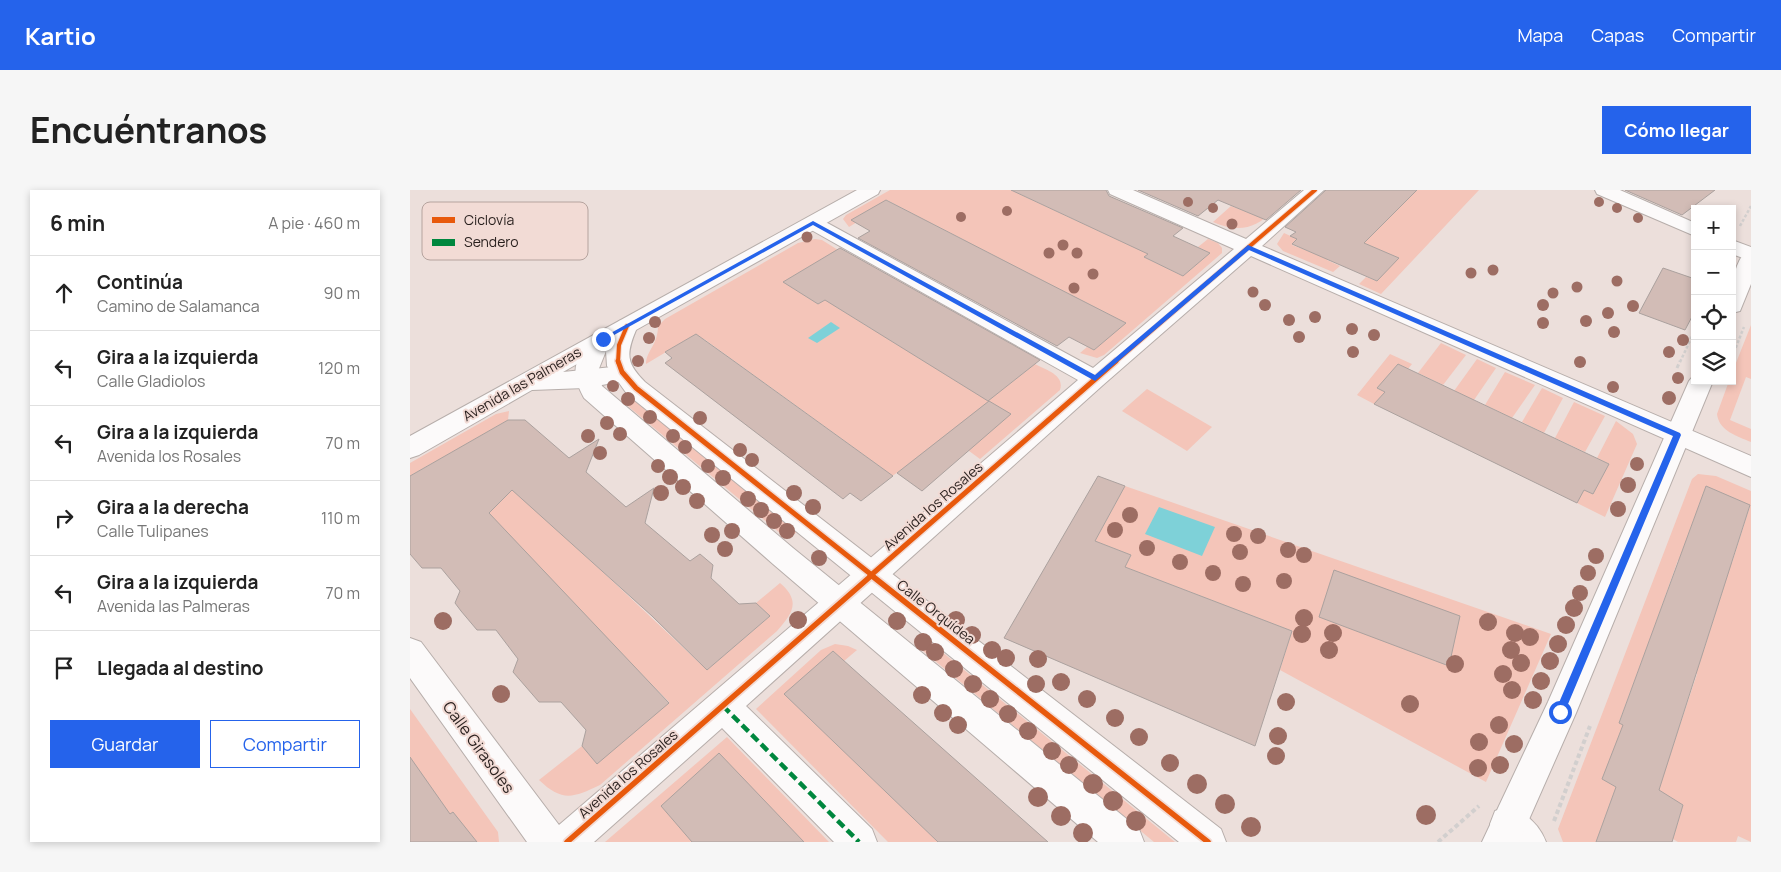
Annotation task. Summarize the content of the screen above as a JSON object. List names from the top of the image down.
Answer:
{
  "streets": {
    "street": [
      "Avenida las Palmeras",
      "Avenida los Rosales",
      "Calle Orquídea",
      "Calle Girasoles"
    ]
  },
  "crossings": [
    ["Avenida los Rosales", "Calle Orquídea"]
  ],
  "legend": ["Ciclovía", "Sendero"],
  "page": {
    "header": "Kartio",
    "nav": ["Mapa", "Capas", "Compartir"],
    "title": "Encuéntranos",
    "buttons": [
      "Cómo llegar",
      ["Guardar", "Compartir"]
    ],
    "heading": ["6 min", "A pie · 460 m"],
    "map_buttons": ["+", "−"],
    "list": [
      ["Continúa", "Camino de Salamanca", "90 m"],
      ["Gira a la izquierda", "Calle Gladiolos", "120 m"],
      ["Gira a la izquierda", "Avenida los Rosales", "70 m"],
      ["Gira a la derecha", "Calle Tulipanes", "110 m"],
      ["Gira a la izquierda", "Avenida las Palmeras", "70 m"],
      "Llegada al destino"
    ]
  }
}
